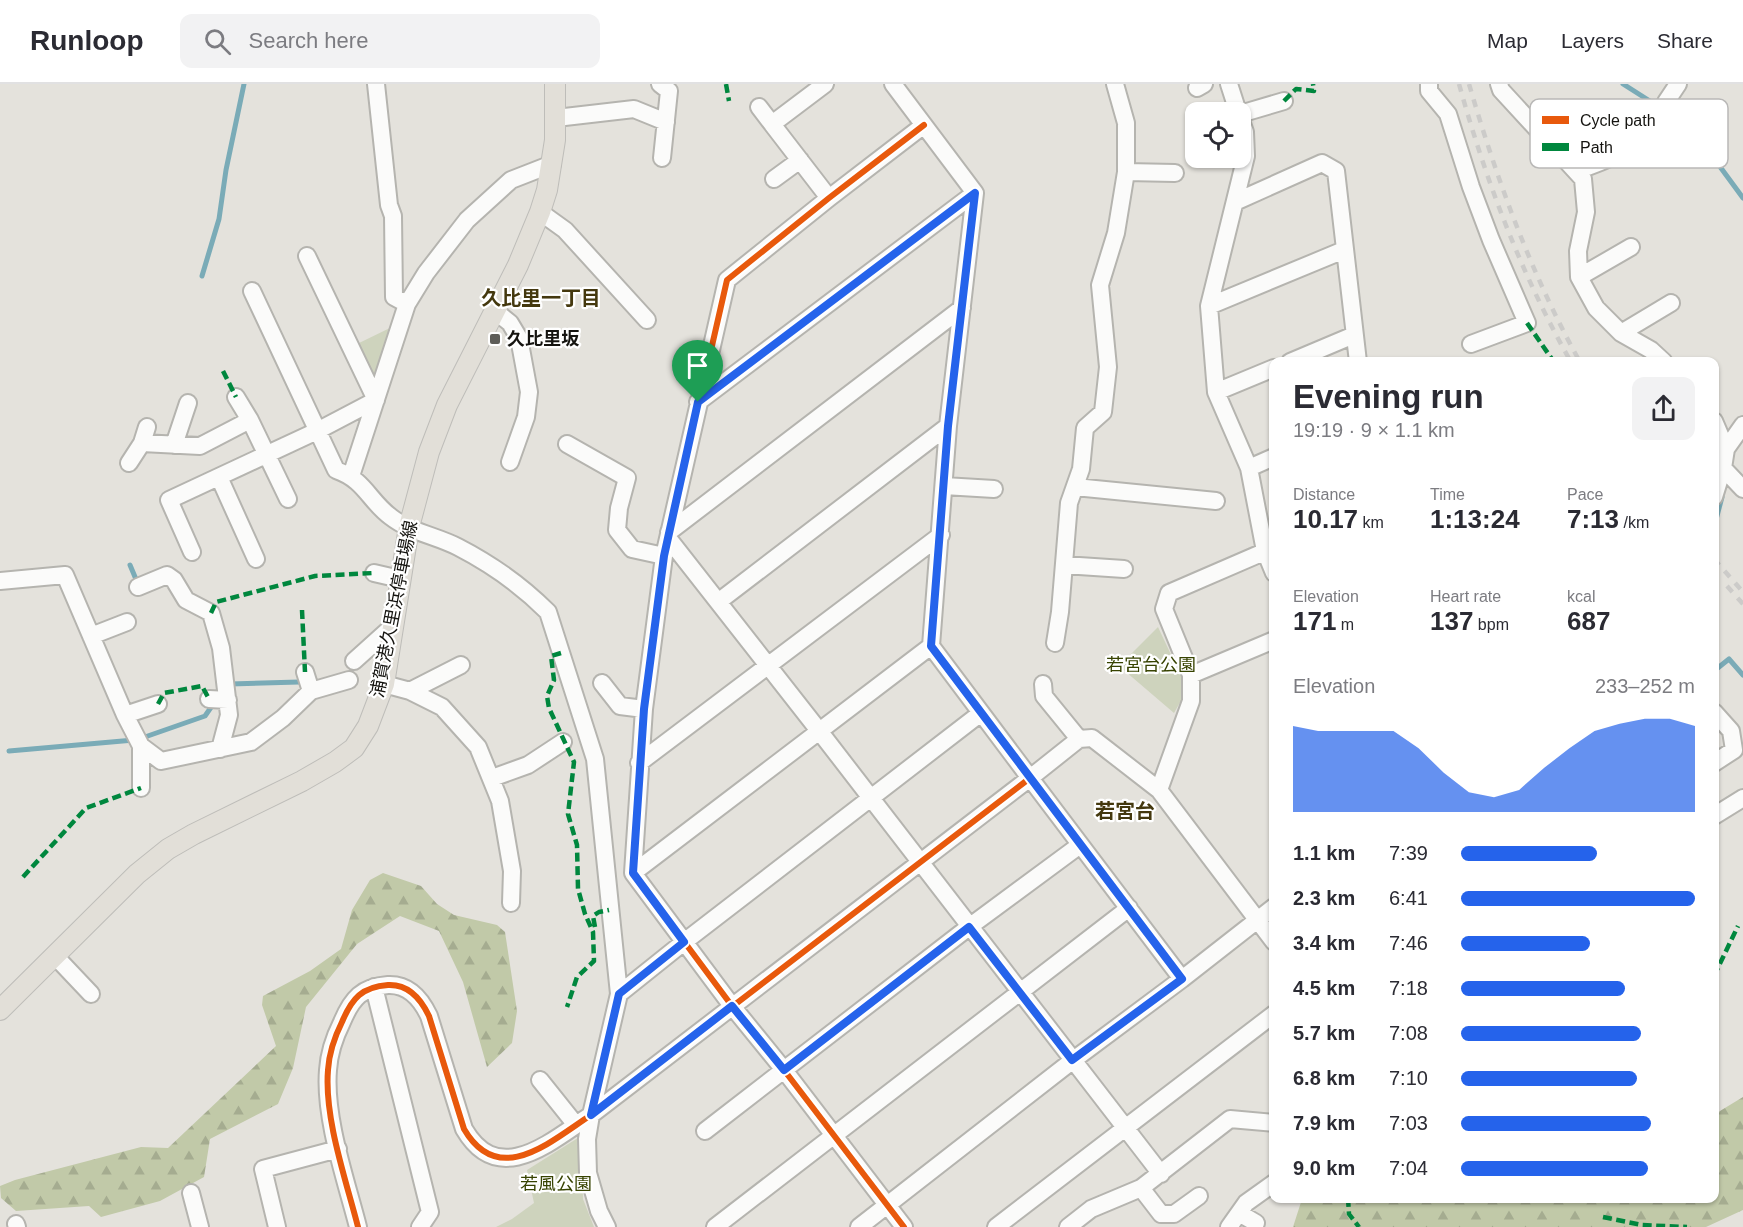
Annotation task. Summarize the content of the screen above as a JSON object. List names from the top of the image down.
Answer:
{
  "streets": {
    "main road": ["浦賀港久里浜停車場線"]
  },
  "districts": ["久比里一丁目", "若宮台"],
  "parks": ["若宮台公園", "若風公園"],
  "places": {
    "transit": ["久比里坂"]
  },
  "legend": ["Cycle path", "Path"],
  "page": {
    "header": "Runloop",
    "search": "Search here",
    "nav": ["Map", "Layers", "Share"],
    "heading": ["Evening run", "19:19 · 9 × 1.1 km"],
    "stats": [
      ["Distance", "10.17 km"],
      ["Time", "1:13:24"],
      ["Pace", "7:13 /km"],
      ["Elevation", "171 m"],
      ["Heart rate", "137 bpm"],
      ["kcal", "687"]
    ],
    "chart": ["Elevation", "233–252 m"],
    "list": [
      {
        "name": "1.1 km",
        "note": "7:39"
      },
      {
        "name": "2.3 km",
        "note": "6:41"
      },
      {
        "name": "3.4 km",
        "note": "7:46"
      },
      {
        "name": "4.5 km",
        "note": "7:18"
      },
      {
        "name": "5.7 km",
        "note": "7:08"
      },
      {
        "name": "6.8 km",
        "note": "7:10"
      },
      {
        "name": "7.9 km",
        "note": "7:03"
      },
      {
        "name": "9.0 km",
        "note": "7:04"
      }
    ]
  }
}
